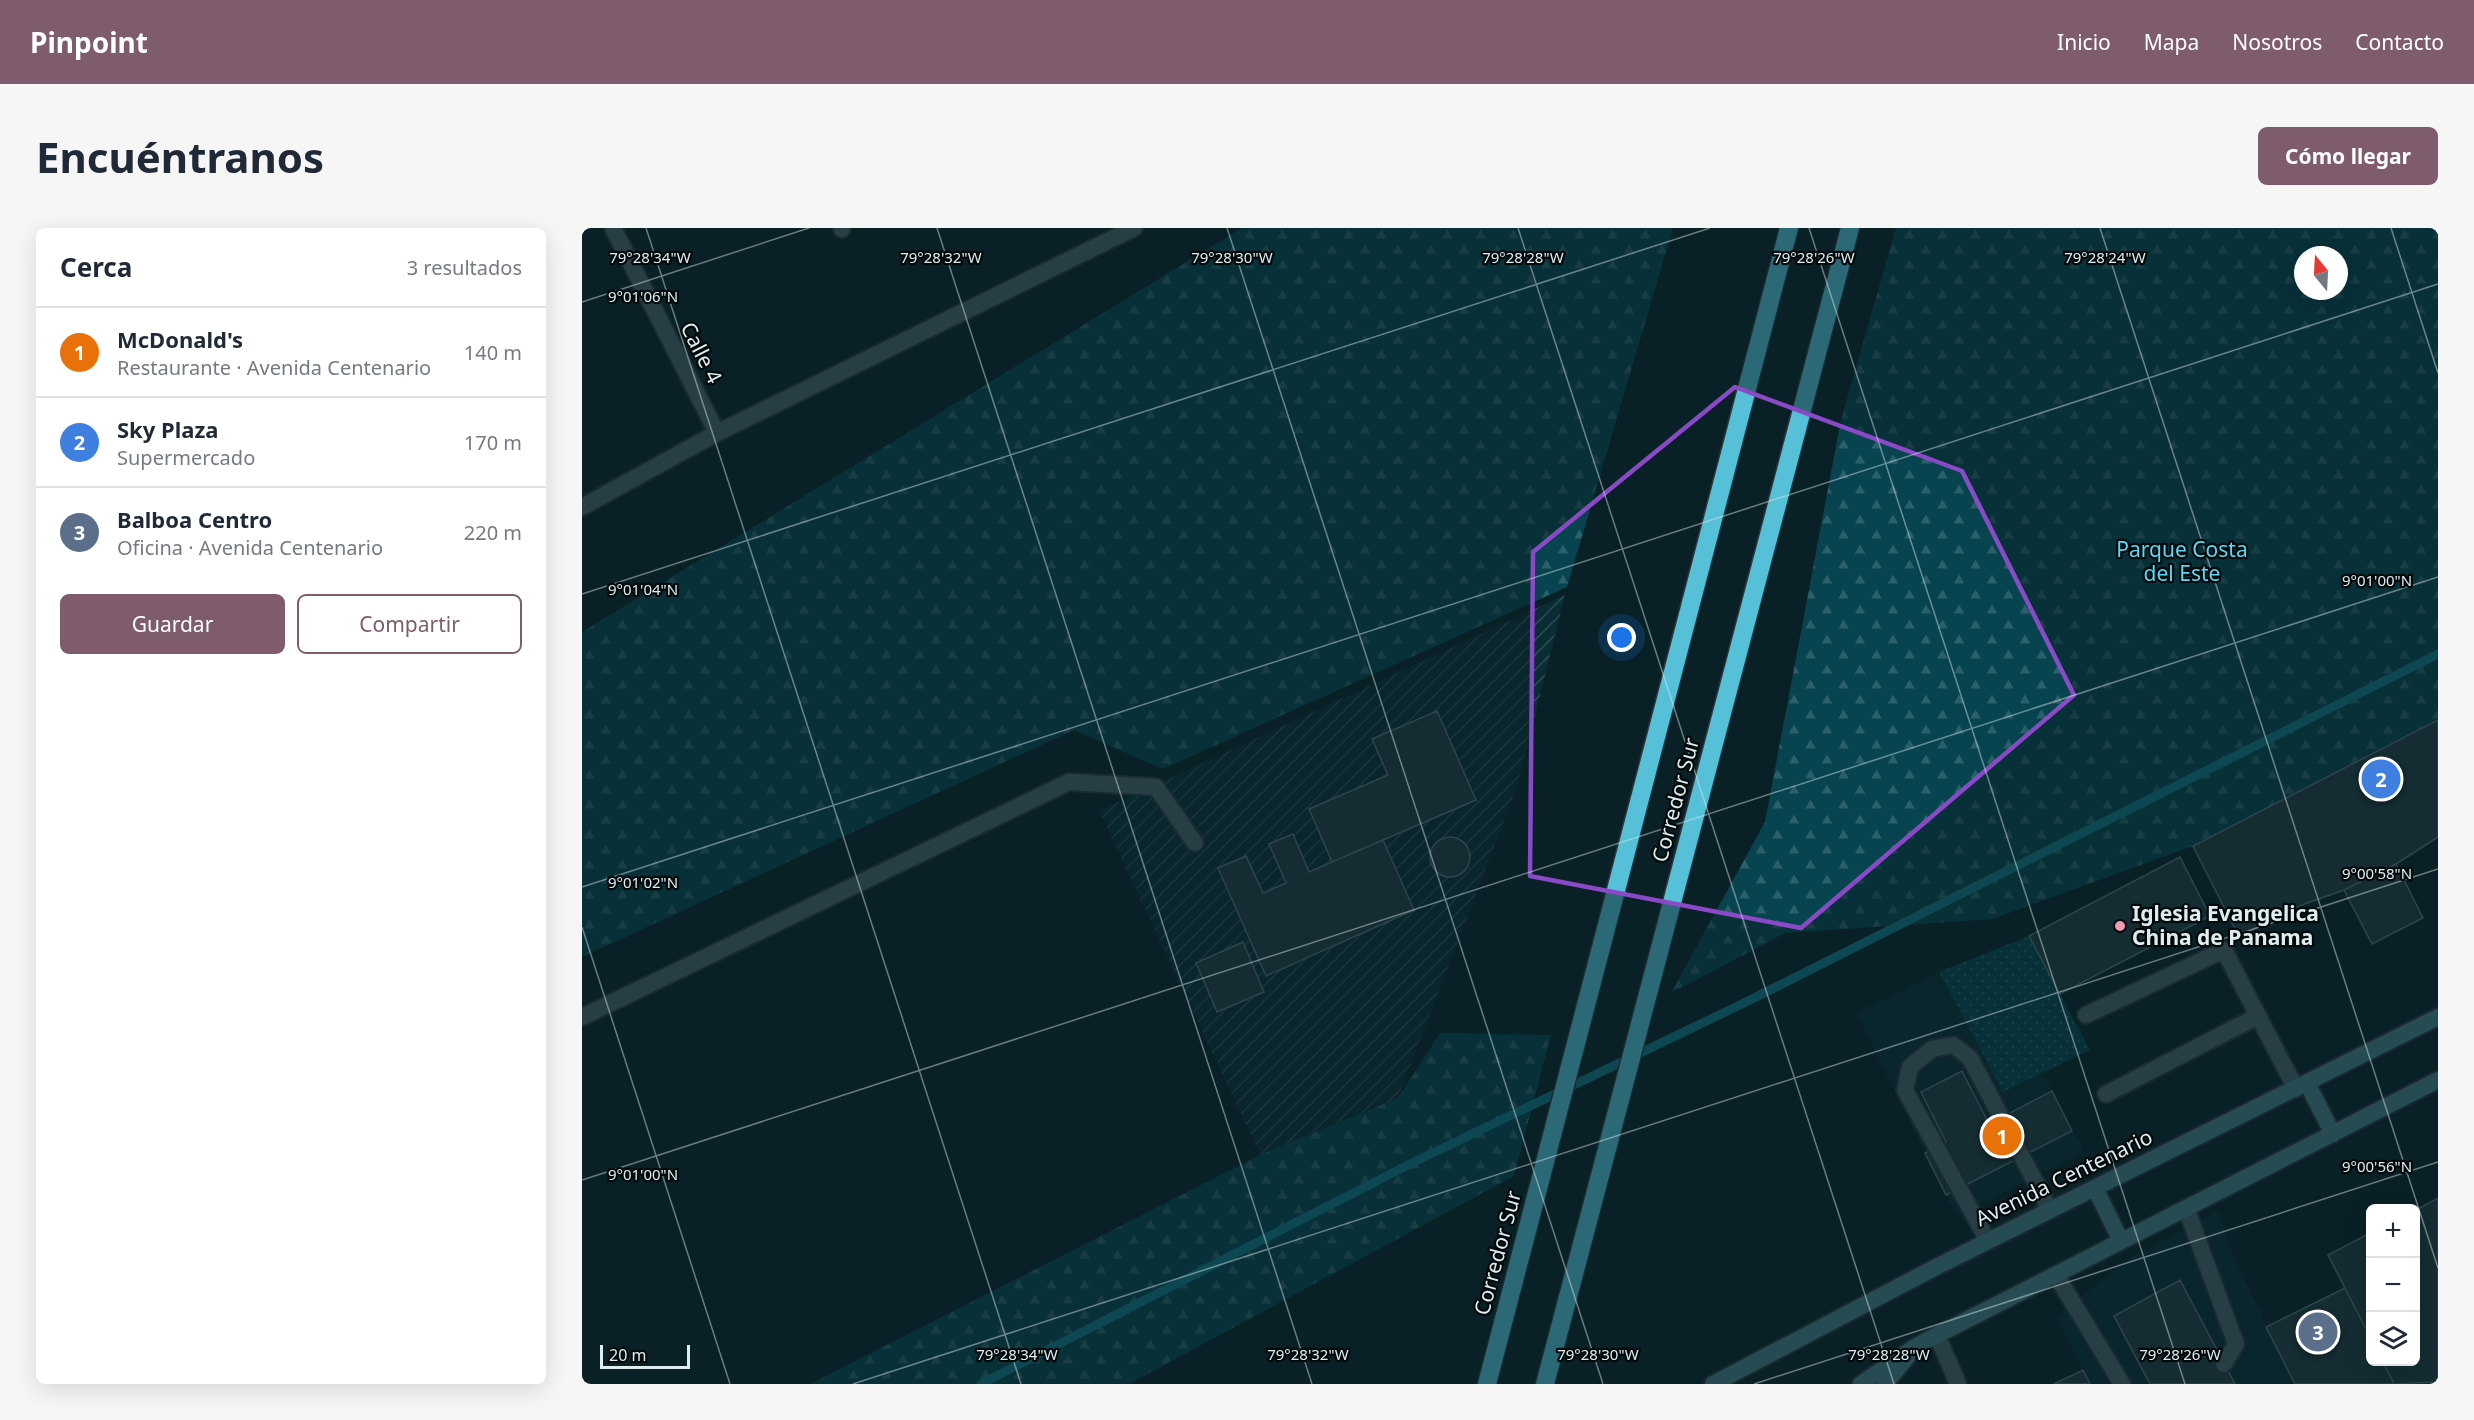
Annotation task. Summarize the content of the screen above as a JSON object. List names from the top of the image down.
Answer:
{
  "streets": {
    "highway": ["Corredor Sur"],
    "main road": ["Avenida Centenario"],
    "street": ["Calle 4"]
  },
  "parks": ["Parque Costa del Este"],
  "places": ["Iglesia Evangelica China de Panama"],
  "scale_bar": "20 m",
  "north": "top",
  "page": {
    "header": "Pinpoint",
    "nav": [
      "Inicio",
      "Mapa",
      "Nosotros",
      "Contacto"
    ],
    "buttons": [
      "Cómo llegar",
      ["Guardar", "Compartir"]
    ],
    "title": "Encuéntranos",
    "heading": ["Cerca", "3 resultados"],
    "list": [
      {
        "mark": "1",
        "name": "McDonald's",
        "note": "Restaurante · Avenida Centenario",
        "value": "140 m"
      },
      {
        "mark": "2",
        "name": "Sky Plaza",
        "note": "Supermercado",
        "value": "170 m"
      },
      {
        "mark": "3",
        "name": "Balboa Centro",
        "note": "Oficina · Avenida Centenario",
        "value": "220 m"
      }
    ],
    "pins": ["2", "1", "3"],
    "map_buttons": ["+", "−"],
    "scale": "20 m"
  },
  "coordinates": [
    "79°28'34\"W",
    "79°28'32\"W",
    "79°28'30\"W",
    "79°28'28\"W",
    "79°28'26\"W",
    "79°28'24\"W",
    "9°01'06\"N",
    "9°01'00\"N",
    "9°01'04\"N",
    "9°00'58\"N",
    "9°01'02\"N",
    "9°00'56\"N"
  ]
}
